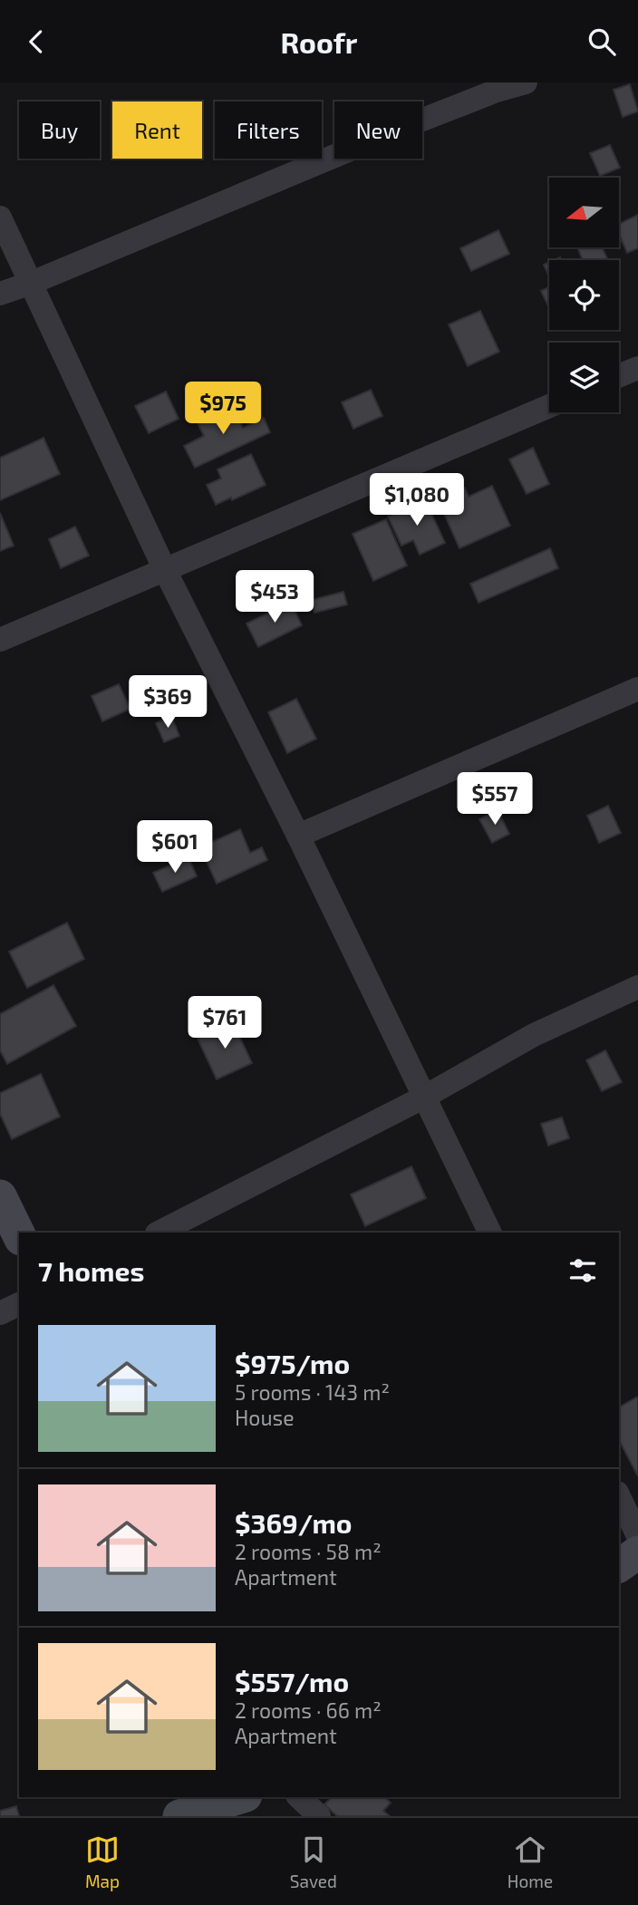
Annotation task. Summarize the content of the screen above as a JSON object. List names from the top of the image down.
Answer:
{
  "north": "left",
  "page": {
    "header": "Roofr",
    "chip": [
      "Buy",
      "Rent",
      "Filters",
      "New"
    ],
    "price": [
      "$975",
      "$1,080",
      "$453",
      "$369",
      "$557",
      "$601",
      "$761"
    ],
    "heading": "7 homes",
    "list": [
      {
        "name": "$975/mo",
        "note": "5 rooms · 143 m² · House"
      },
      {
        "name": "$369/mo",
        "note": "2 rooms · 58 m² · Apartment"
      },
      {
        "name": "$557/mo",
        "note": "2 rooms · 66 m² · Apartment"
      }
    ],
    "tabs": ["Map", "Saved", "Home"]
  }
}
